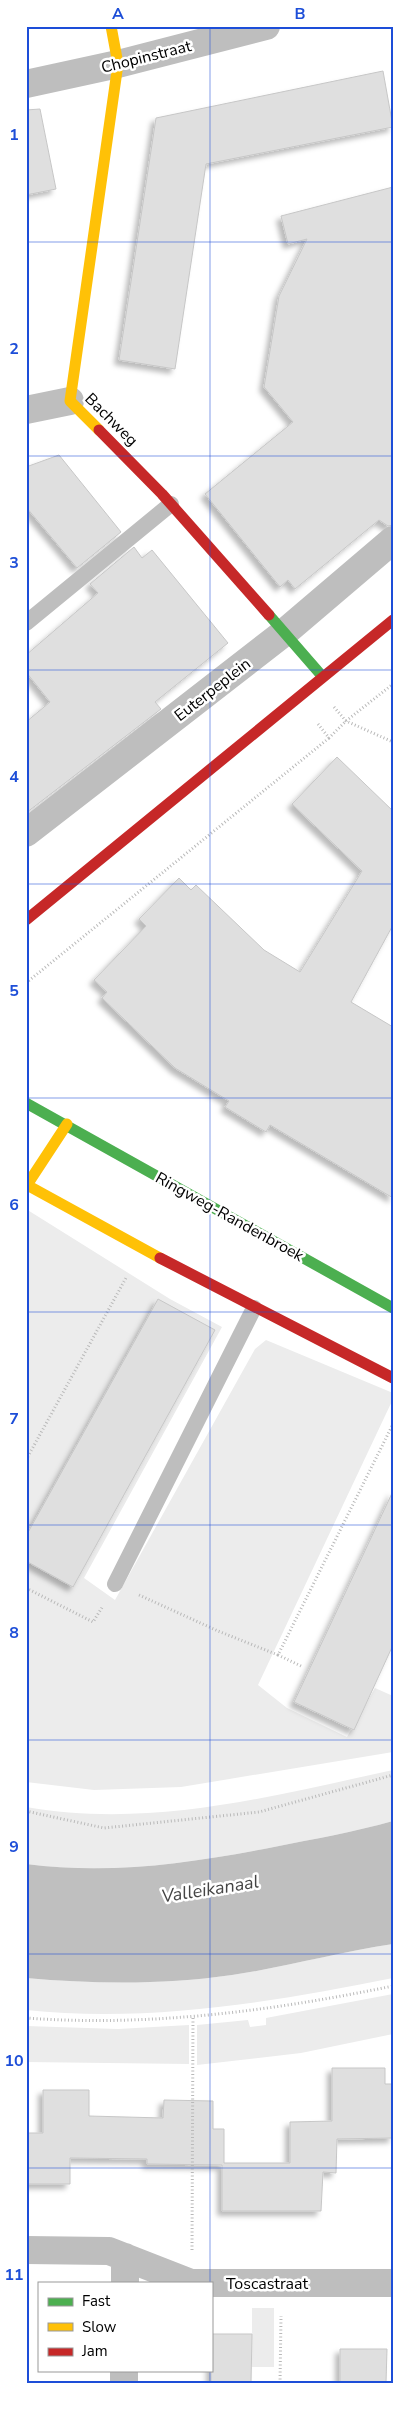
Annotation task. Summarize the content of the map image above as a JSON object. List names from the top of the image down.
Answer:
{
  "streets": {
    "street": [
      "Chopinstraat",
      "Bachweg",
      "Euterpeplein",
      "Ringweg-Randenbroek",
      "Toscastraat"
    ]
  },
  "crossings": [
    ["Chopinstraat", "Bachweg"],
    ["Bachweg", "Euterpeplein"]
  ],
  "water": ["Valleikanaal"],
  "legend": ["Fast", "Slow", "Jam"],
  "grid": {
    "columns": ["A", "B"],
    "rows": [
      "1",
      "2",
      "3",
      "4",
      "5",
      "6",
      "7",
      "8",
      "9",
      "10",
      "11"
    ]
  }
}
